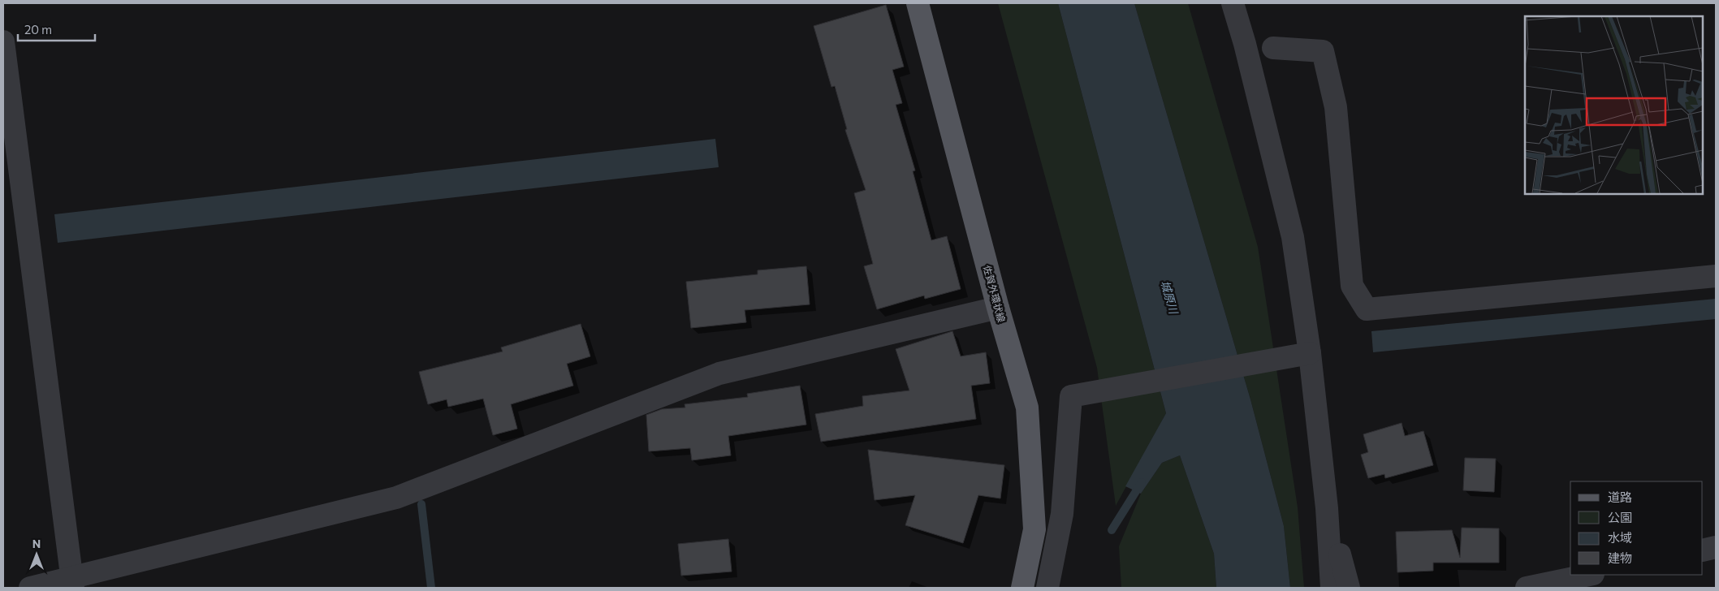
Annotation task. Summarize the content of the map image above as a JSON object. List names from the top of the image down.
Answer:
{
  "streets": {
    "main road": ["佐賀外環状線"]
  },
  "water": ["城原川"],
  "legend": [
    "道路",
    "公園",
    "水域",
    "建物"
  ],
  "scale_bar": "20 m",
  "north": "top"
}
